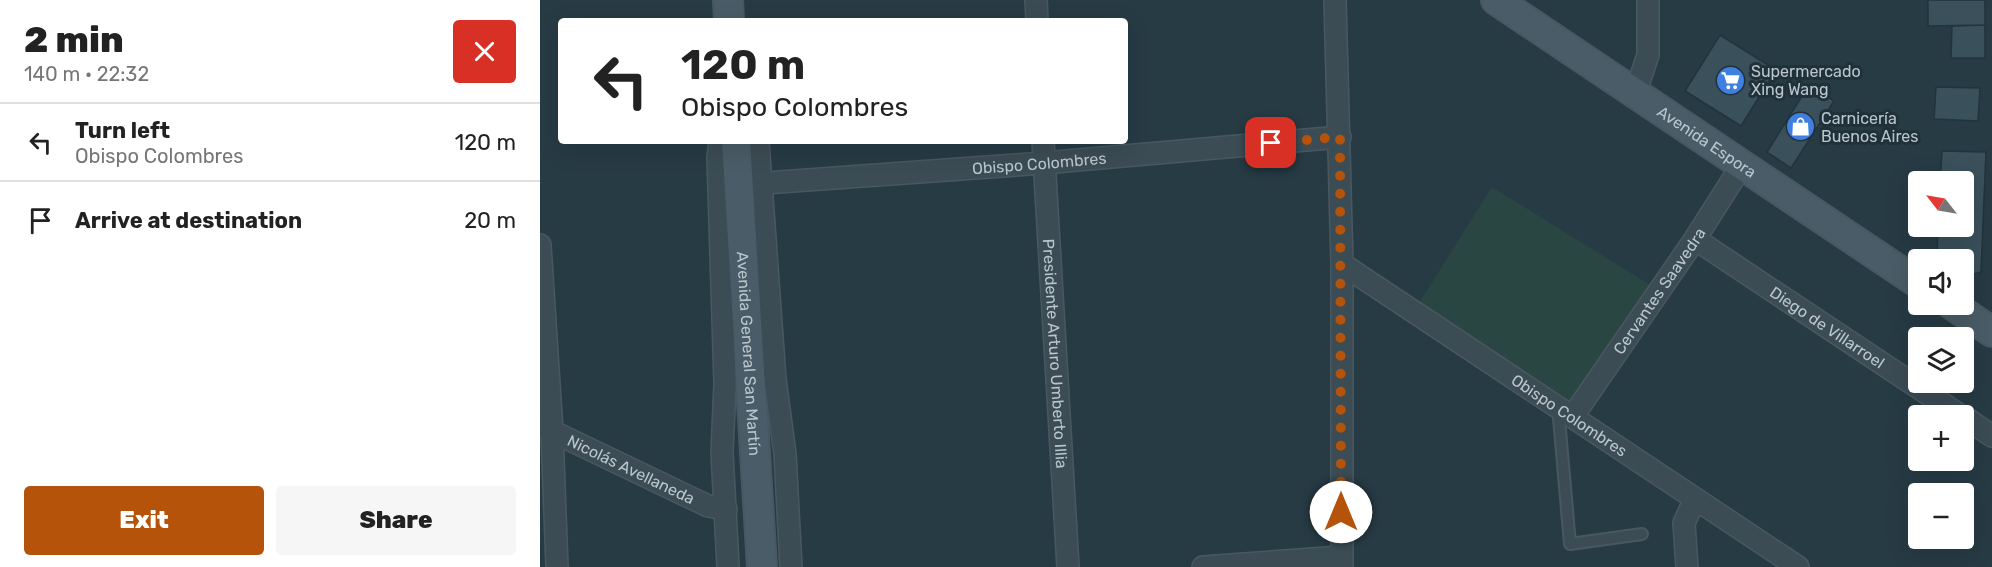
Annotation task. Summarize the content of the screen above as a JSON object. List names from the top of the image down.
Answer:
{
  "streets": {
    "main road": ["Avenida Espora", "Avenida General San Martín"],
    "street": [
      "Obispo Colombres",
      "Cervantes Saavedra",
      "Diego de Villarroel",
      "Presidente Arturo Umberto Illia",
      "Nicolás Avellaneda"
    ]
  },
  "crossings": [
    ["Avenida Espora", "Cervantes Saavedra"],
    ["Obispo Colombres", "Cervantes Saavedra"],
    ["Obispo Colombres", "Avenida General San Martín"],
    ["Obispo Colombres", "Presidente Arturo Umberto Illia"],
    ["Cervantes Saavedra", "Diego de Villarroel"]
  ],
  "places": {
    "supermarket": ["Supermercado Xing Wang"],
    "shop": ["Carnicería Buenos Aires"]
  },
  "north": "top left",
  "page": {
    "heading": ["2 min", "140 m · 22:32"],
    "turn": ["120 m", "Obispo Colombres"],
    "list": [
      {
        "name": "Turn left",
        "note": "Obispo Colombres",
        "value": "120 m"
      },
      {
        "name": "Arrive at destination",
        "value": "20 m"
      }
    ],
    "map_buttons": ["+", "−"],
    "buttons": ["Exit", "Share"]
  }
}
